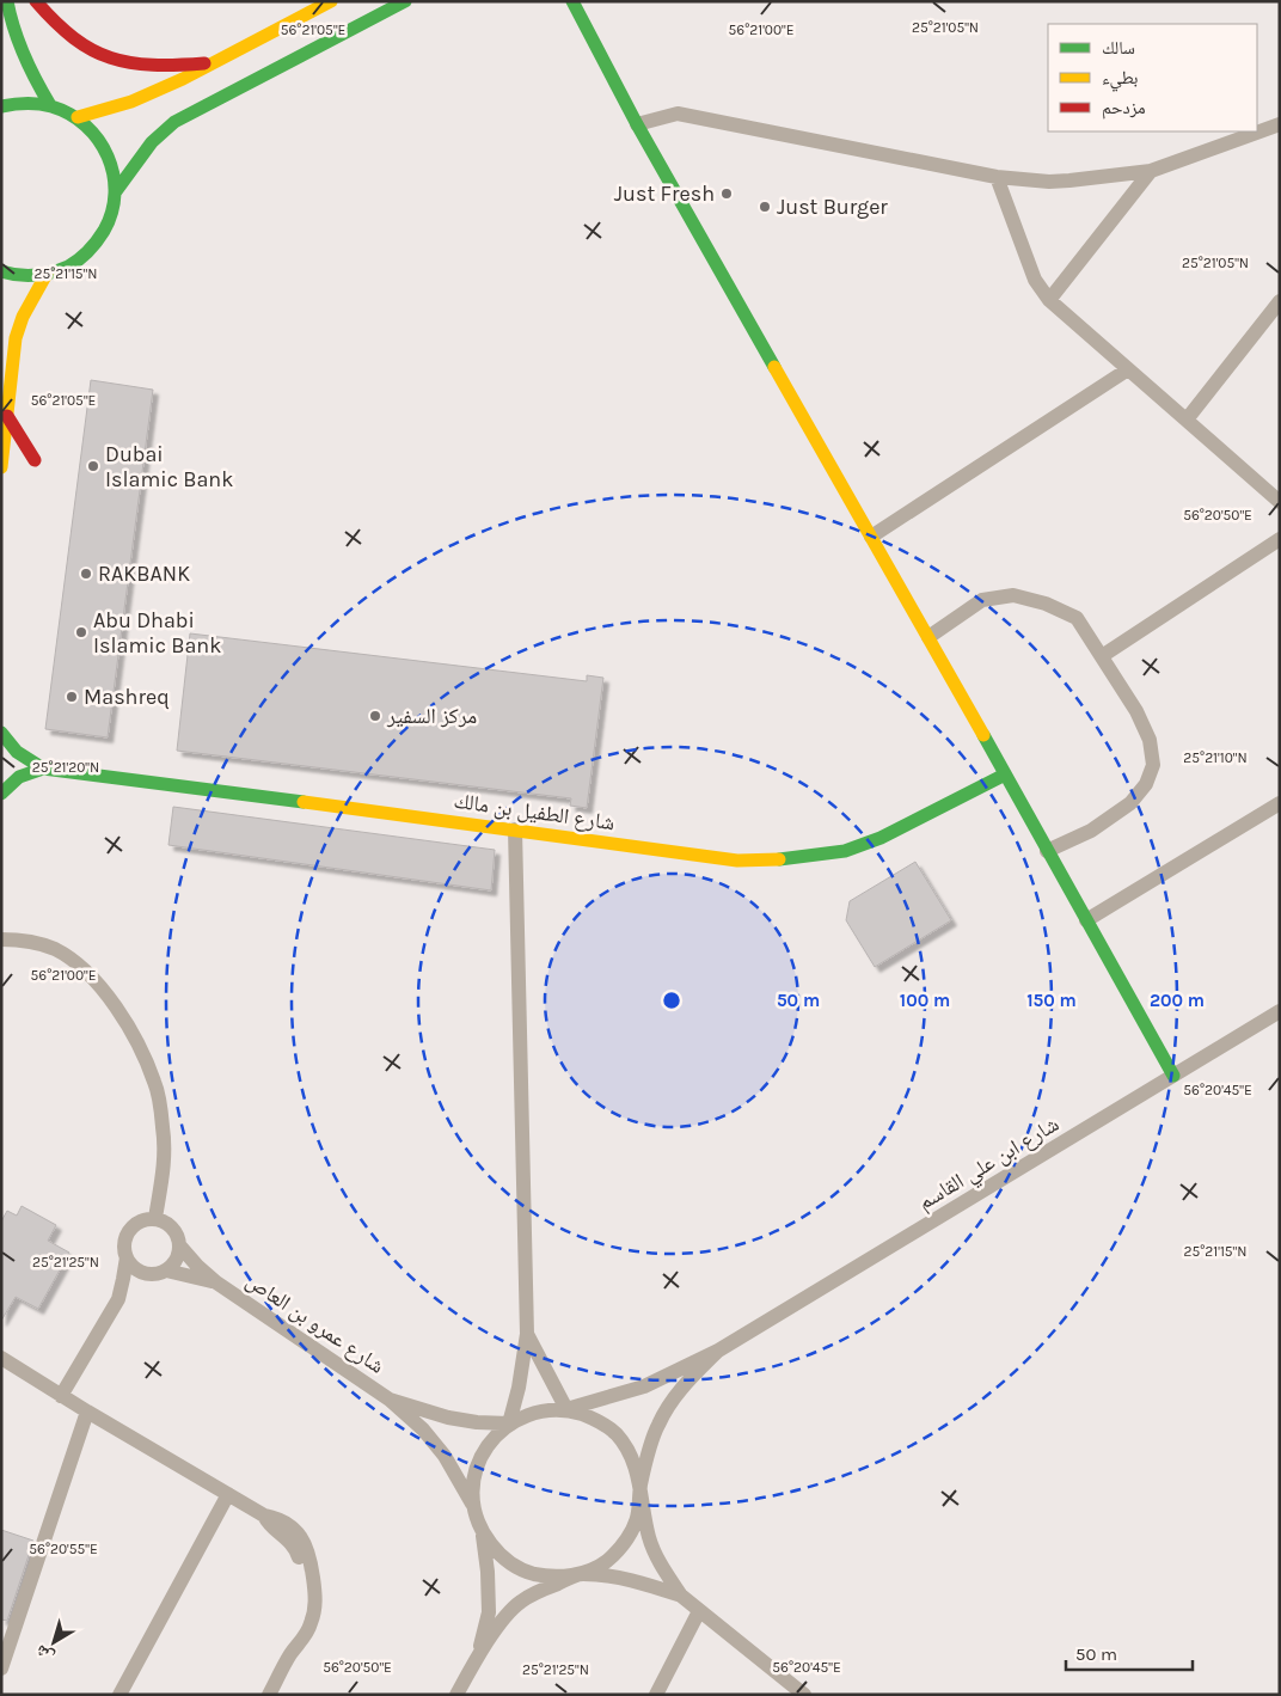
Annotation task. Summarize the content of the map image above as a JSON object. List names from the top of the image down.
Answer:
{
  "streets": {
    "main road": ["شارع الطفيل بن مالك"],
    "street": ["شارع ابن علي القاسم", "شارع عمرو بن العاص"]
  },
  "crossings": [
    ["شارع ابن علي القاسم", "شارع عمرو بن العاص"]
  ],
  "places": [
    "Just Fresh",
    "Just Burger",
    "Dubai Islamic Bank",
    "RAKBANK",
    "Abu Dhabi Islamic Bank",
    "Mashreq",
    "مركز السفير"
  ],
  "legend": ["سالك", "بطيء", "مزدحم"],
  "scale_bar": "50 m",
  "north": "bottom left",
  "coordinates": [
    "25°21'05\"N",
    "56°21'05\"E",
    "56°21'00\"E",
    "25°21'15\"N",
    "56°20'50\"E",
    "25°21'10\"N",
    "25°21'20\"N",
    "56°20'45\"E",
    "25°21'25\"N",
    "56°20'55\"E"
  ],
  "rings": [
    "50 m",
    "100 m",
    "150 m",
    "200 m"
  ]
}
